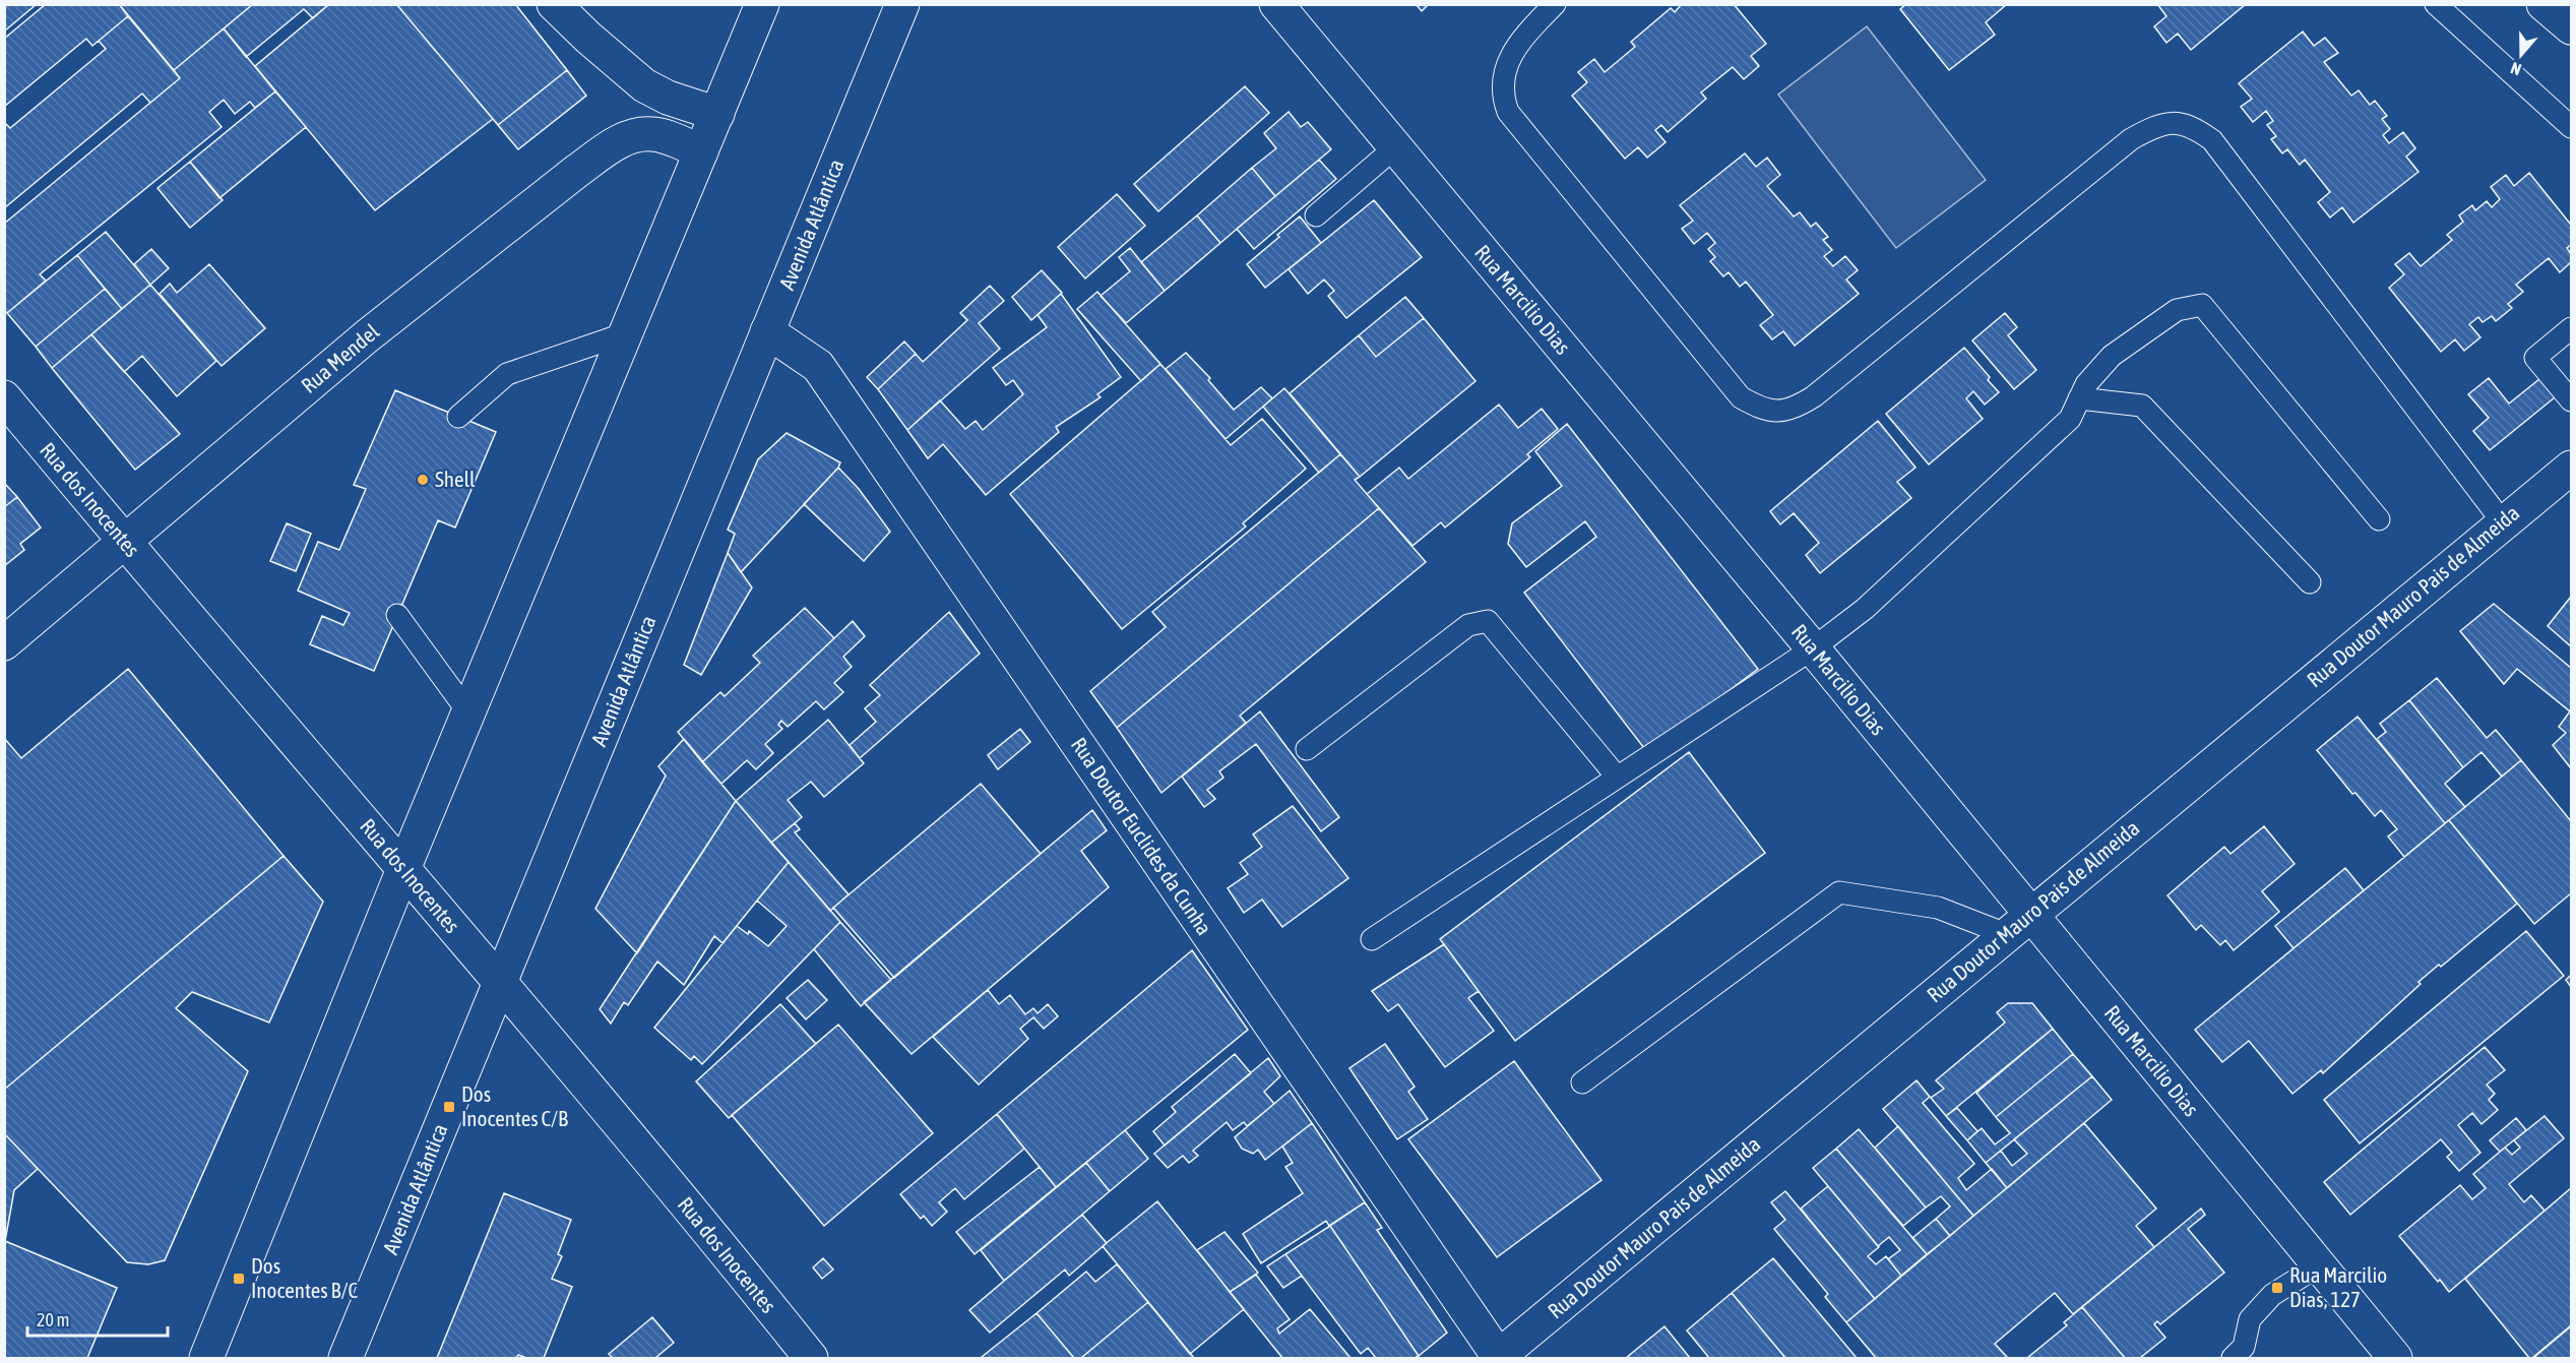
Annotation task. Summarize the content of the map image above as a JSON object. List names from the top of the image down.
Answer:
{
  "streets": {
    "street": [
      "Avenida Atlântica",
      "Rua Marcilio Dias",
      "Rua Mendel",
      "Rua dos Inocentes",
      "Rua Doutor Mauro Pais de Almeida",
      "Rua Doutor Euclides da Cunha"
    ]
  },
  "crossings": [
    ["Avenida Atlântica", "Rua dos Inocentes"],
    ["Avenida Atlântica", "Rua Doutor Euclides da Cunha"],
    ["Rua Marcilio Dias", "Rua Doutor Mauro Pais de Almeida"],
    ["Rua Mendel", "Rua dos Inocentes"],
    ["Rua Doutor Mauro Pais de Almeida", "Rua Doutor Euclides da Cunha"]
  ],
  "places": {
    "other": ["Shell"],
    "transit": ["Dos Inocentes C/B", "Dos Inocentes B/C", "Rua Marcilio Dias, 127"]
  },
  "scale_bar": "20 m",
  "north": "bottom"
}
